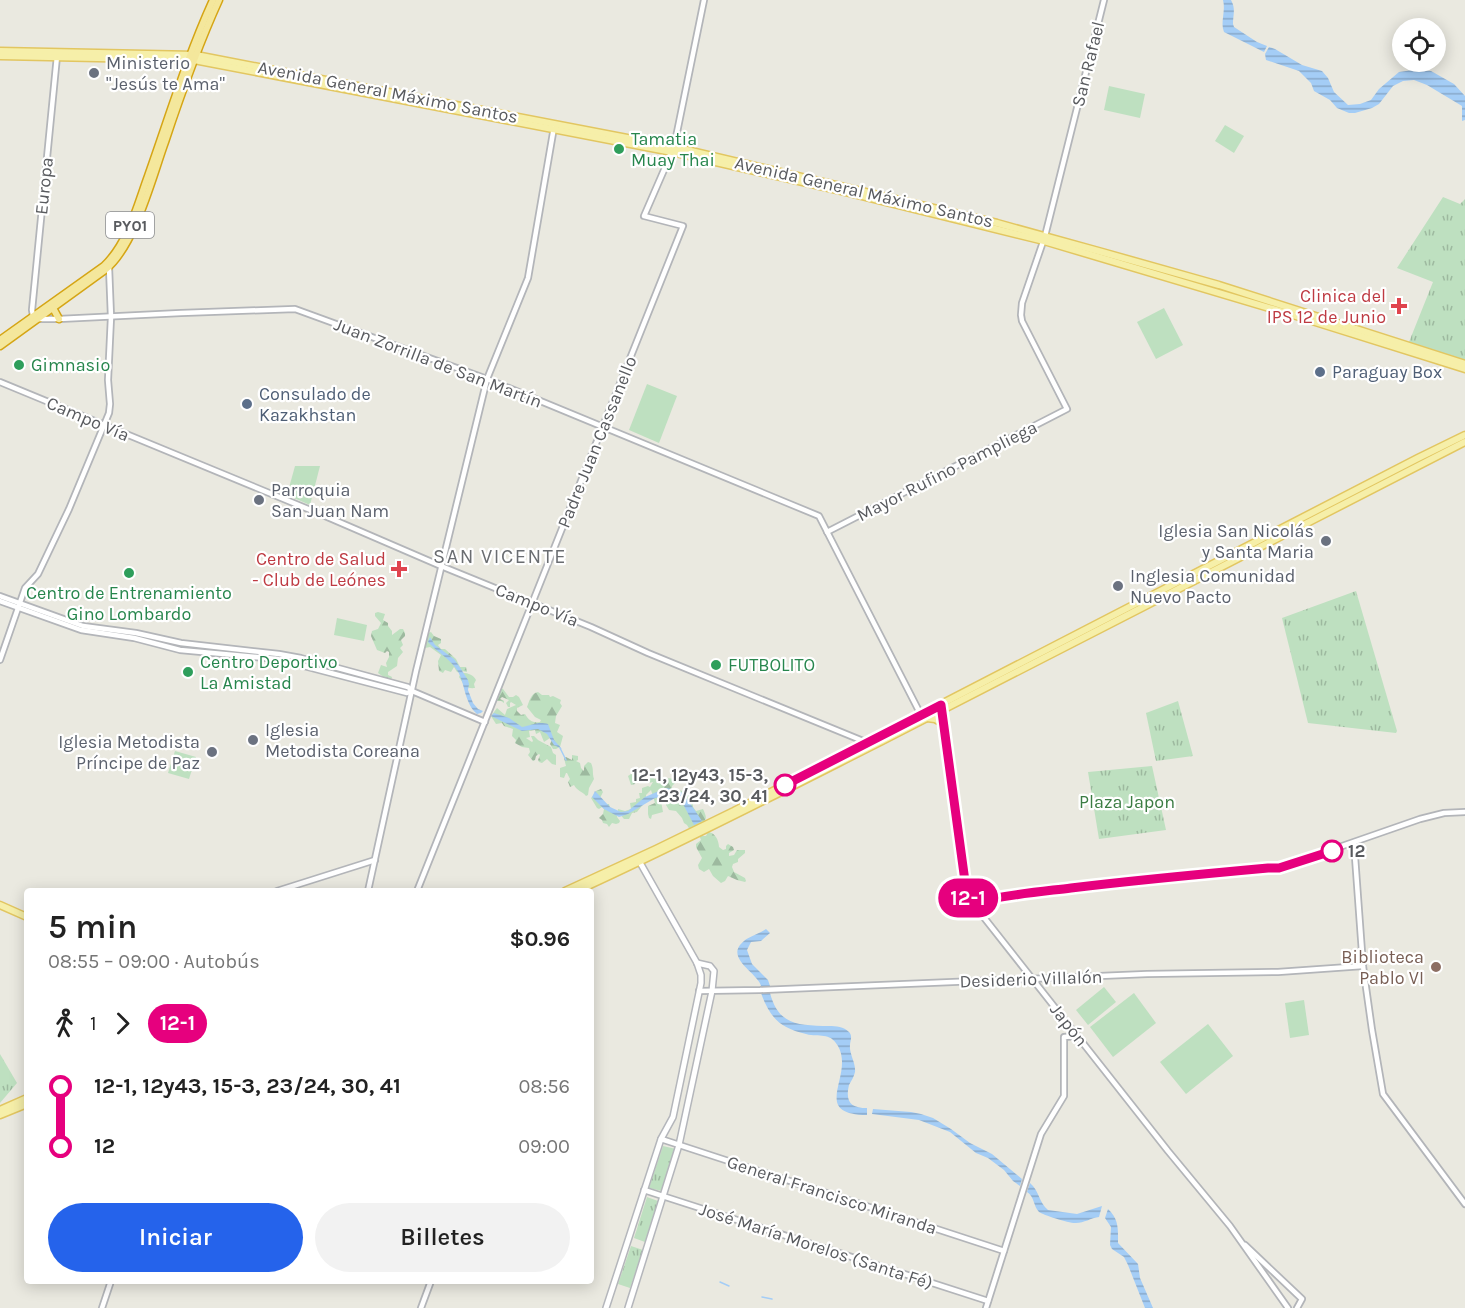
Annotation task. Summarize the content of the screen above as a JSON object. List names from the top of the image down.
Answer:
{
  "streets": {
    "highway": ["PY01"],
    "main road": ["Avenida General Máximo Santos"],
    "street": [
      "San Rafael",
      "Europa",
      "Juan Zorrilla de San Martín",
      "Campo Vía",
      "Padre Juan Cassanello",
      "Mayor Rufino Pampliega",
      "Desiderio Villalón",
      "Japón",
      "General Francisco Miranda",
      "José María Morelos (Santa Fé)"
    ]
  },
  "crossings": [
    ["San Rafael", "Avenida General Máximo Santos"],
    ["San Rafael", "Mayor Rufino Pampliega"],
    ["Avenida General Máximo Santos", "Europa"],
    ["Avenida General Máximo Santos", "PY01"],
    ["Avenida General Máximo Santos", "Padre Juan Cassanello"],
    ["Europa", "PY01"],
    ["Europa", "Juan Zorrilla de San Martín"],
    ["PY01", "Juan Zorrilla de San Martín"],
    ["Juan Zorrilla de San Martín", "Padre Juan Cassanello"],
    ["Juan Zorrilla de San Martín", "Mayor Rufino Pampliega"],
    ["Campo Vía", "Padre Juan Cassanello"],
    ["Desiderio Villalón", "Japón"]
  ],
  "districts": ["SAN VICENTE"],
  "parks": ["Plaza Japon"],
  "places": {
    "other": [
      "Ministerio \"Jesús te Ama\"",
      "Tamatia Muay Thai",
      "Gimnasio",
      "Paraguay Box",
      "Consulado de Kazakhstan",
      "Parroquia San Juan Nam",
      "Iglesia San Nicolás y Santa Maria",
      "Centro de Entrenamiento Gino Lombardo",
      "Inglesia Comunidad Nuevo Pacto",
      "FUTBOLITO",
      "Centro Deportivo La Amistad",
      "Iglesia Metodista Coreana",
      "Iglesia Metodista Príncipe de Paz",
      "12-1, 12y43, 15-3, 23/24, 30, 41",
      "12",
      "Biblioteca Pablo VI"
    ],
    "health": ["Clinica del IPS 12 de Junio", "Centro de Salud - Club de Leónes"]
  },
  "lines": ["bus line 12-1"],
  "page": {
    "on_map": "12-1",
    "heading": ["5 min", "08:55 – 09:00 · Autobús", "$0.96"],
    "legs": ["1", "12-1"],
    "list": [
      {
        "name": "12-1, 12y43, 15-3, 23/24, 30, 41",
        "value": "08:56"
      },
      {
        "name": "12",
        "value": "09:00"
      }
    ],
    "buttons": ["Iniciar", "Billetes"]
  }
}
